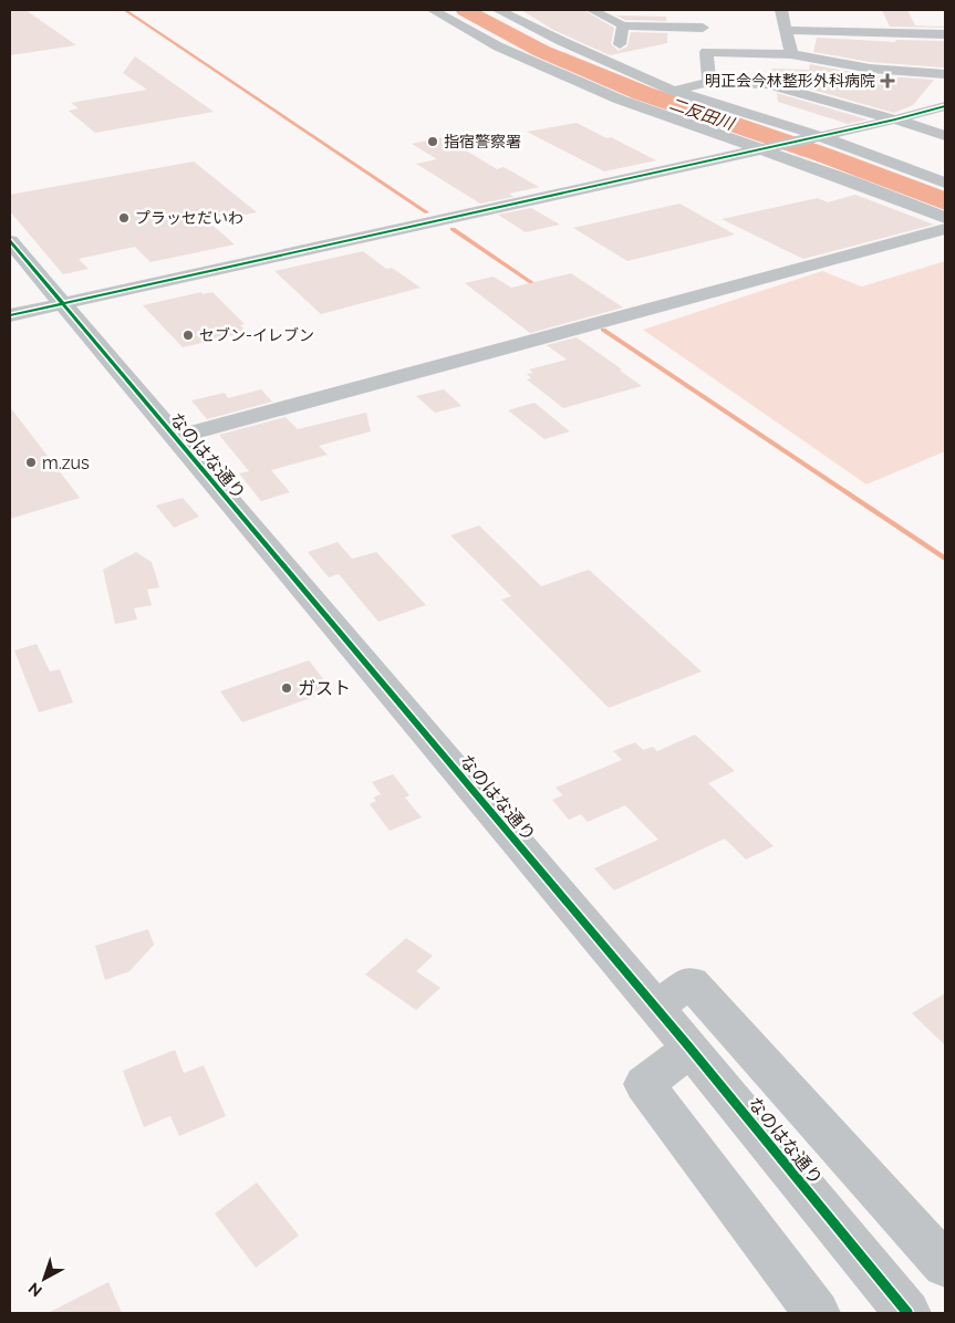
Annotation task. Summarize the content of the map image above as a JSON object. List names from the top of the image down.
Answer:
{
  "streets": {
    "street": ["なのはな通り"]
  },
  "water": ["二反田川"],
  "places": {
    "health": ["明正会今林整形外科病院"],
    "other": [
      "指宿警察署",
      "プラッセだいわ",
      "セブン-イレブン",
      "m.zus",
      "ガスト"
    ]
  },
  "north": "bottom left"
}
